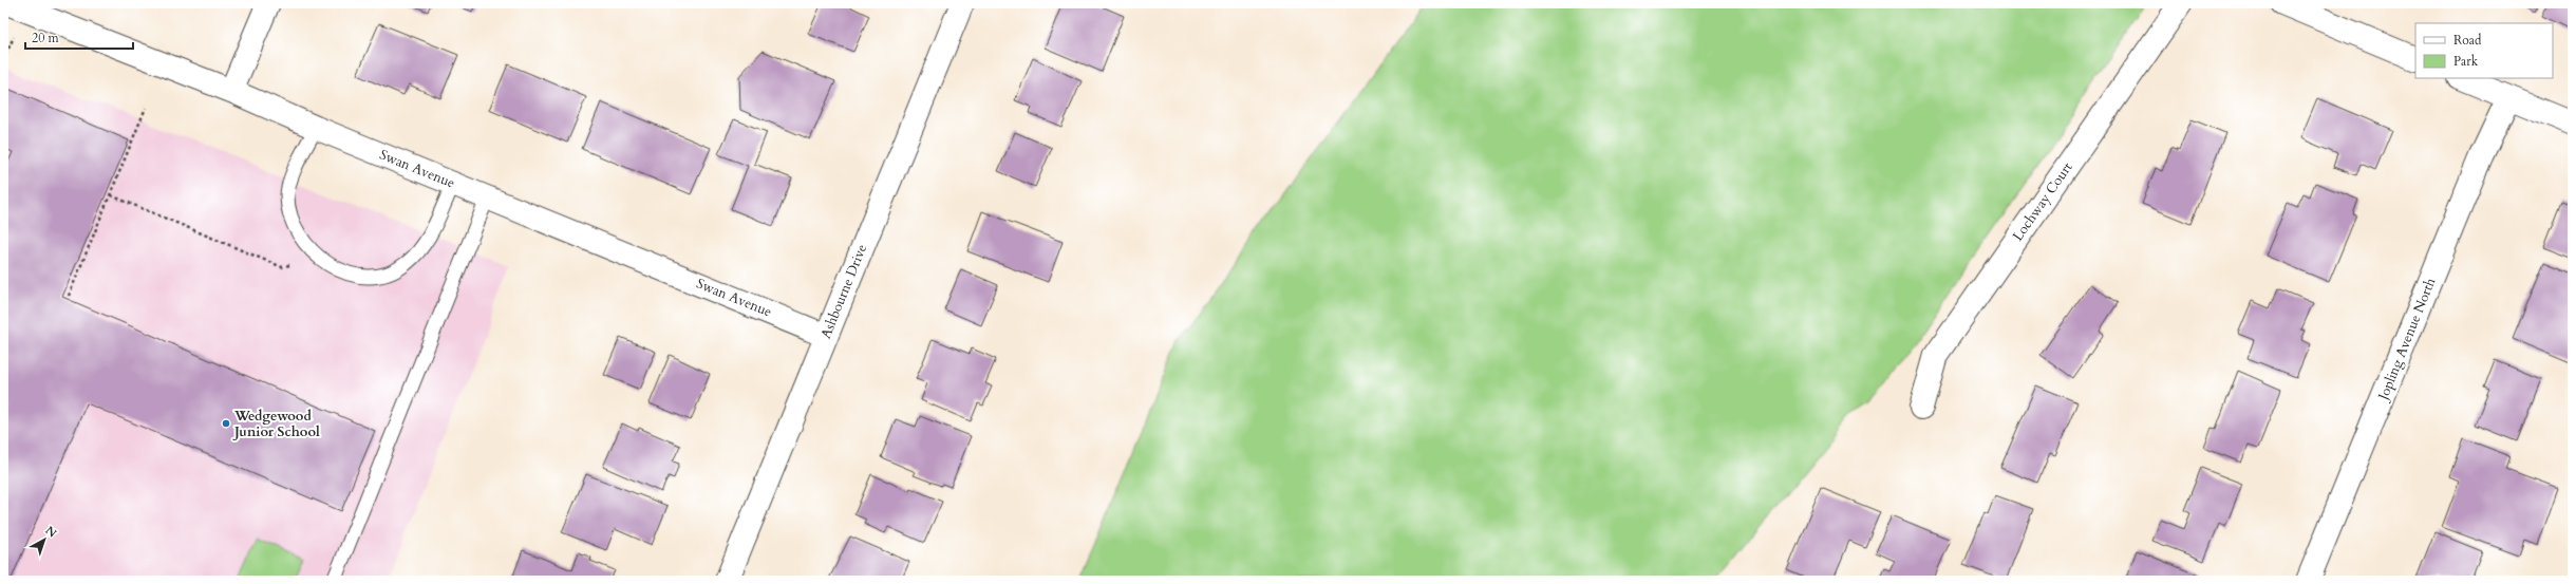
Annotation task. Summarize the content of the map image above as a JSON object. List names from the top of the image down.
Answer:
{
  "streets": {
    "street": [
      "Swan Avenue",
      "Lochway Court",
      "Ashbourne Drive",
      "Jopling Avenue North"
    ]
  },
  "crossings": [
    ["Swan Avenue", "Ashbourne Drive"]
  ],
  "places": ["Wedgewood Junior School"],
  "legend": ["Road", "Park"],
  "scale_bar": "20 m",
  "north": "top right"
}
